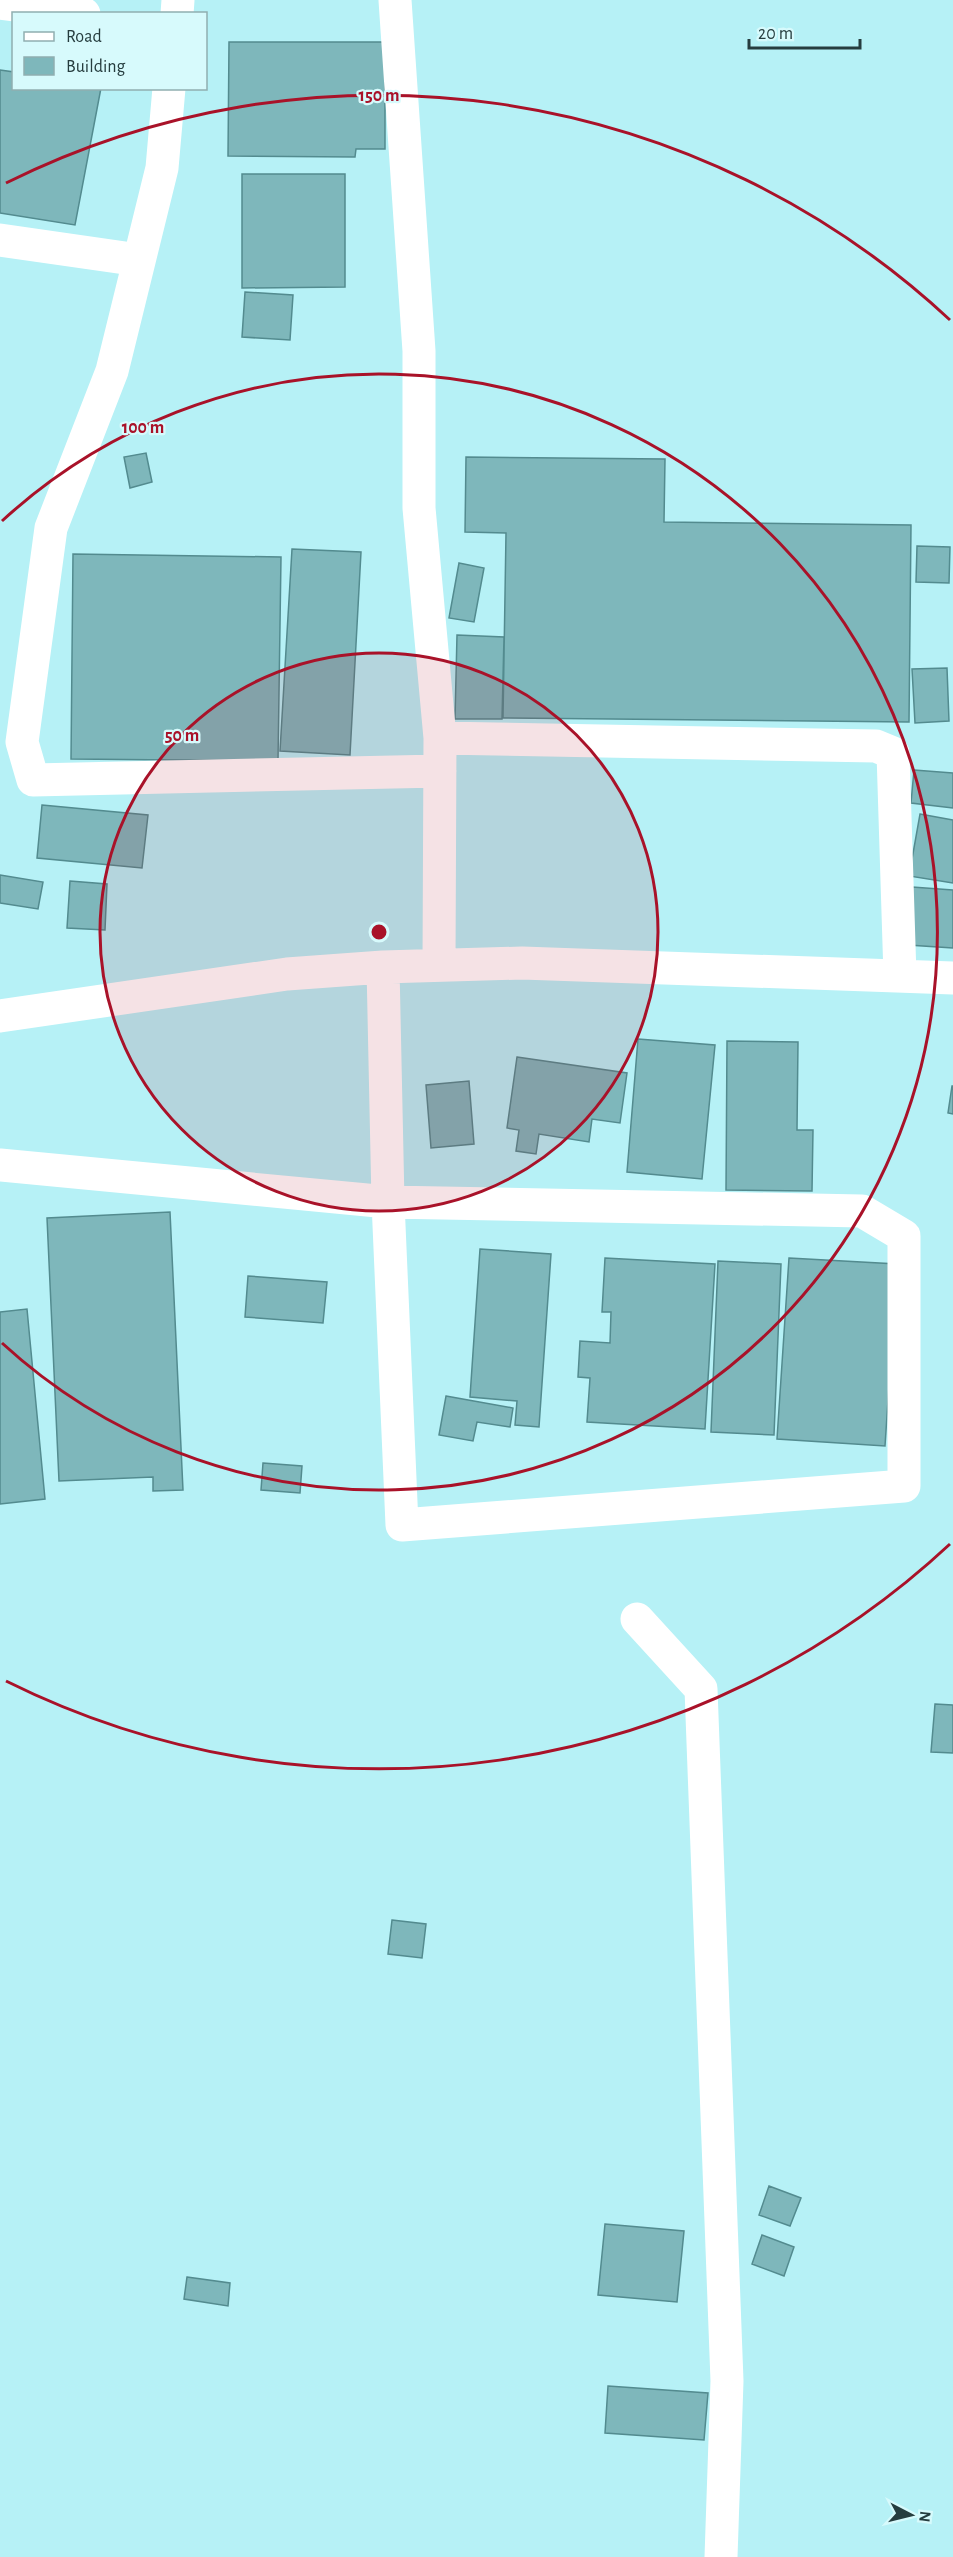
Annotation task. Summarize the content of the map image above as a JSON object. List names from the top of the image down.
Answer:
{
  "legend": ["Road", "Building"],
  "scale_bar": "20 m",
  "north": "right",
  "rings": ["150 m", "100 m", "50 m"]
}
